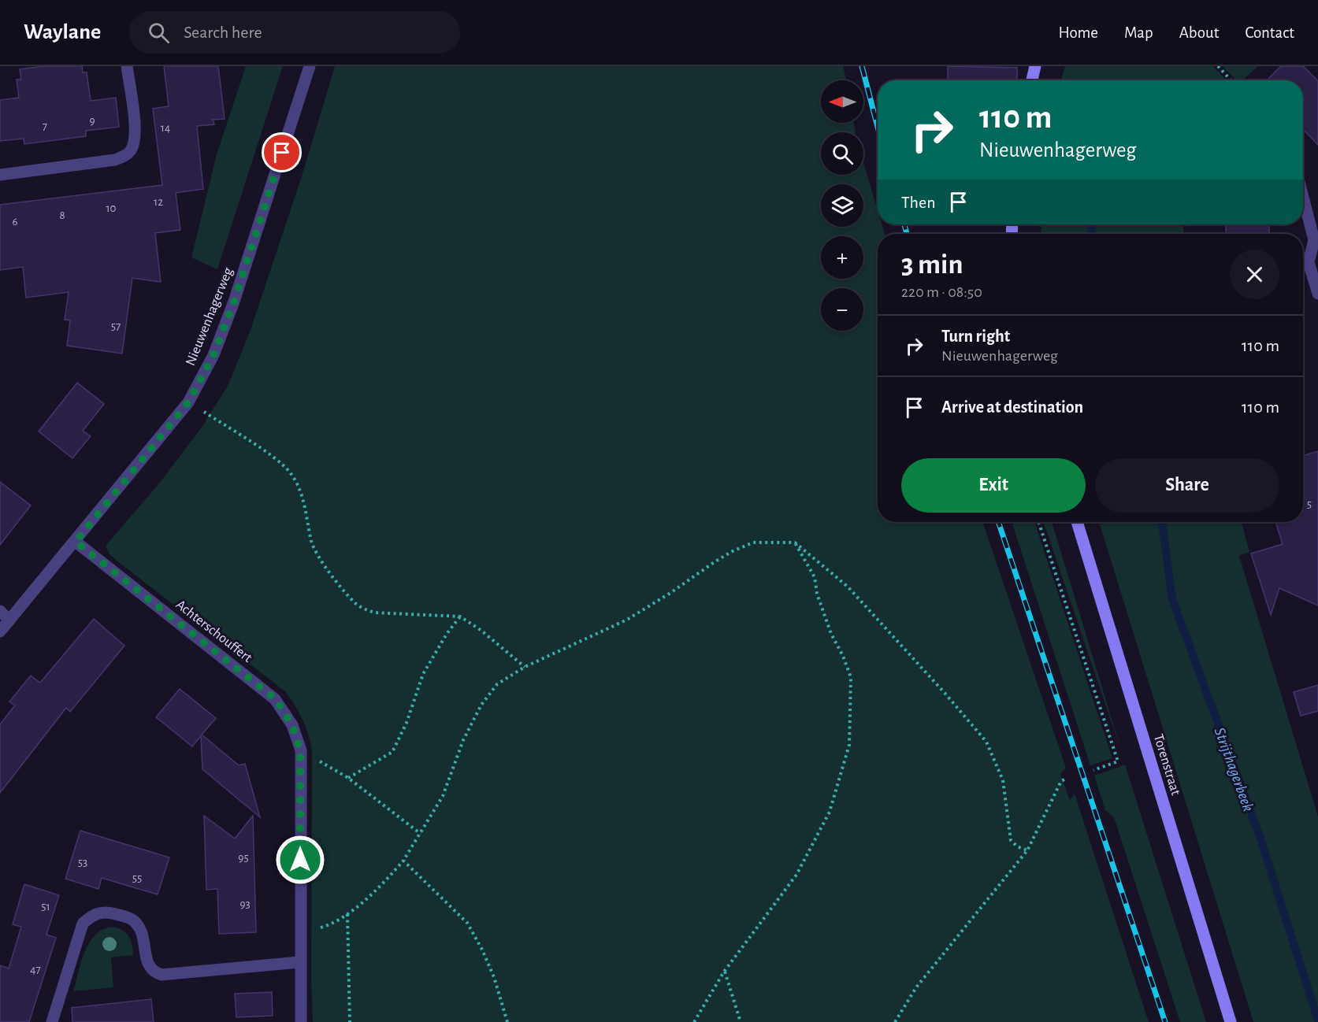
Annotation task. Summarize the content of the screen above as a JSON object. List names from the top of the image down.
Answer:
{
  "streets": {
    "street": ["Nieuwenhagerweg", "Achterschouffert", "Torenstraat"]
  },
  "crossings": [
    ["Nieuwenhagerweg", "Achterschouffert"]
  ],
  "water": ["Strijthagerbeek"],
  "house_numbers": [
    "9",
    "7",
    "14",
    "12",
    "10",
    "8",
    "6",
    "57",
    "5",
    "95",
    "53",
    "55",
    "93",
    "51",
    "47"
  ],
  "north": "left",
  "page": {
    "header": "Waylane",
    "search": "Search here",
    "nav": [
      "Home",
      "Map",
      "About",
      "Contact"
    ],
    "map_buttons": ["+", "−"],
    "turn": ["110 m", "Nieuwenhagerweg"],
    "then": "Then",
    "heading": ["3 min", "220 m · 08:50"],
    "list": [
      {
        "name": "Turn right",
        "note": "Nieuwenhagerweg",
        "value": "110 m"
      },
      {
        "name": "Arrive at destination",
        "value": "110 m"
      }
    ],
    "buttons": ["Exit", "Share"]
  }
}
